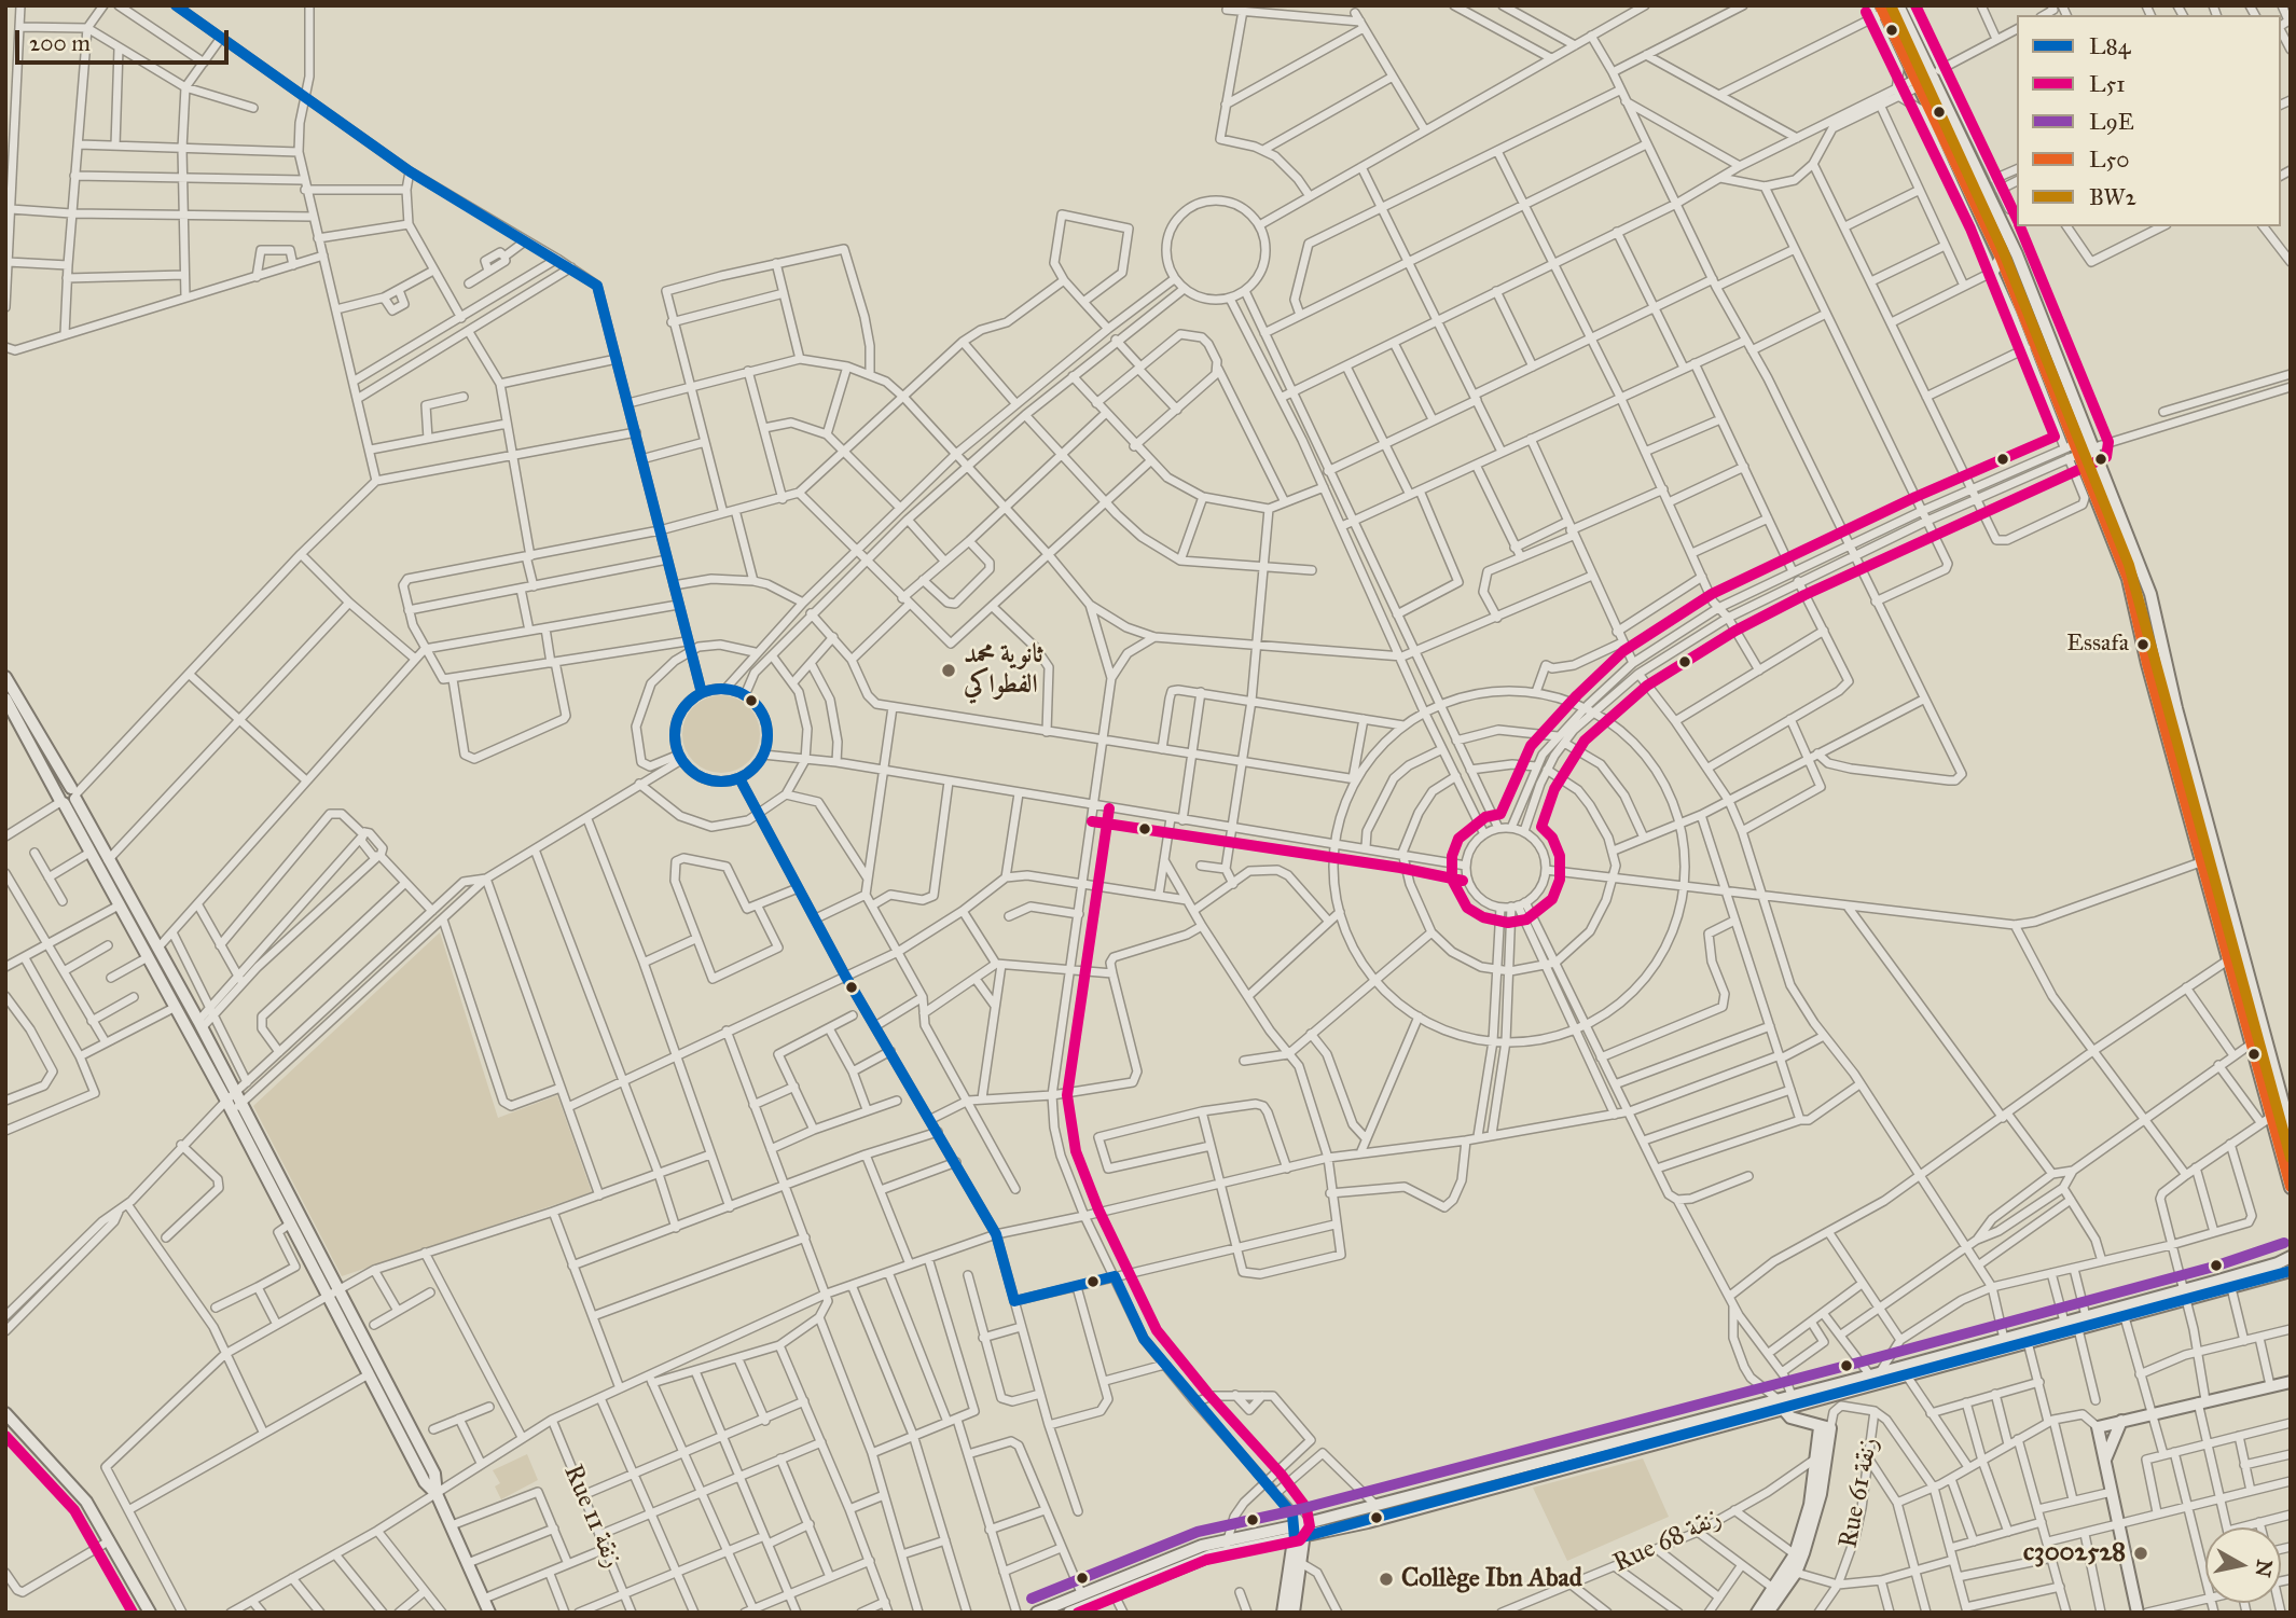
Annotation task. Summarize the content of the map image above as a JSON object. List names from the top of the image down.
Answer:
{
  "streets": {
    "street": ["Rue 61 زنقة", "Rue 11 زنقة", "Rue 68 زنقة"]
  },
  "places": [
    "Essafa",
    "ثانوية محمد الفطواكي",
    "c3002528",
    "Collège Ibn Abad"
  ],
  "lines": [
    "transit line L84",
    "transit line L51",
    "transit line L50",
    "transit line BW2",
    "transit line L9E"
  ],
  "legend": [
    "L84",
    "L51",
    "L9E",
    "L50",
    "BW2"
  ],
  "scale_bar": "200 m",
  "north": "right"
}
